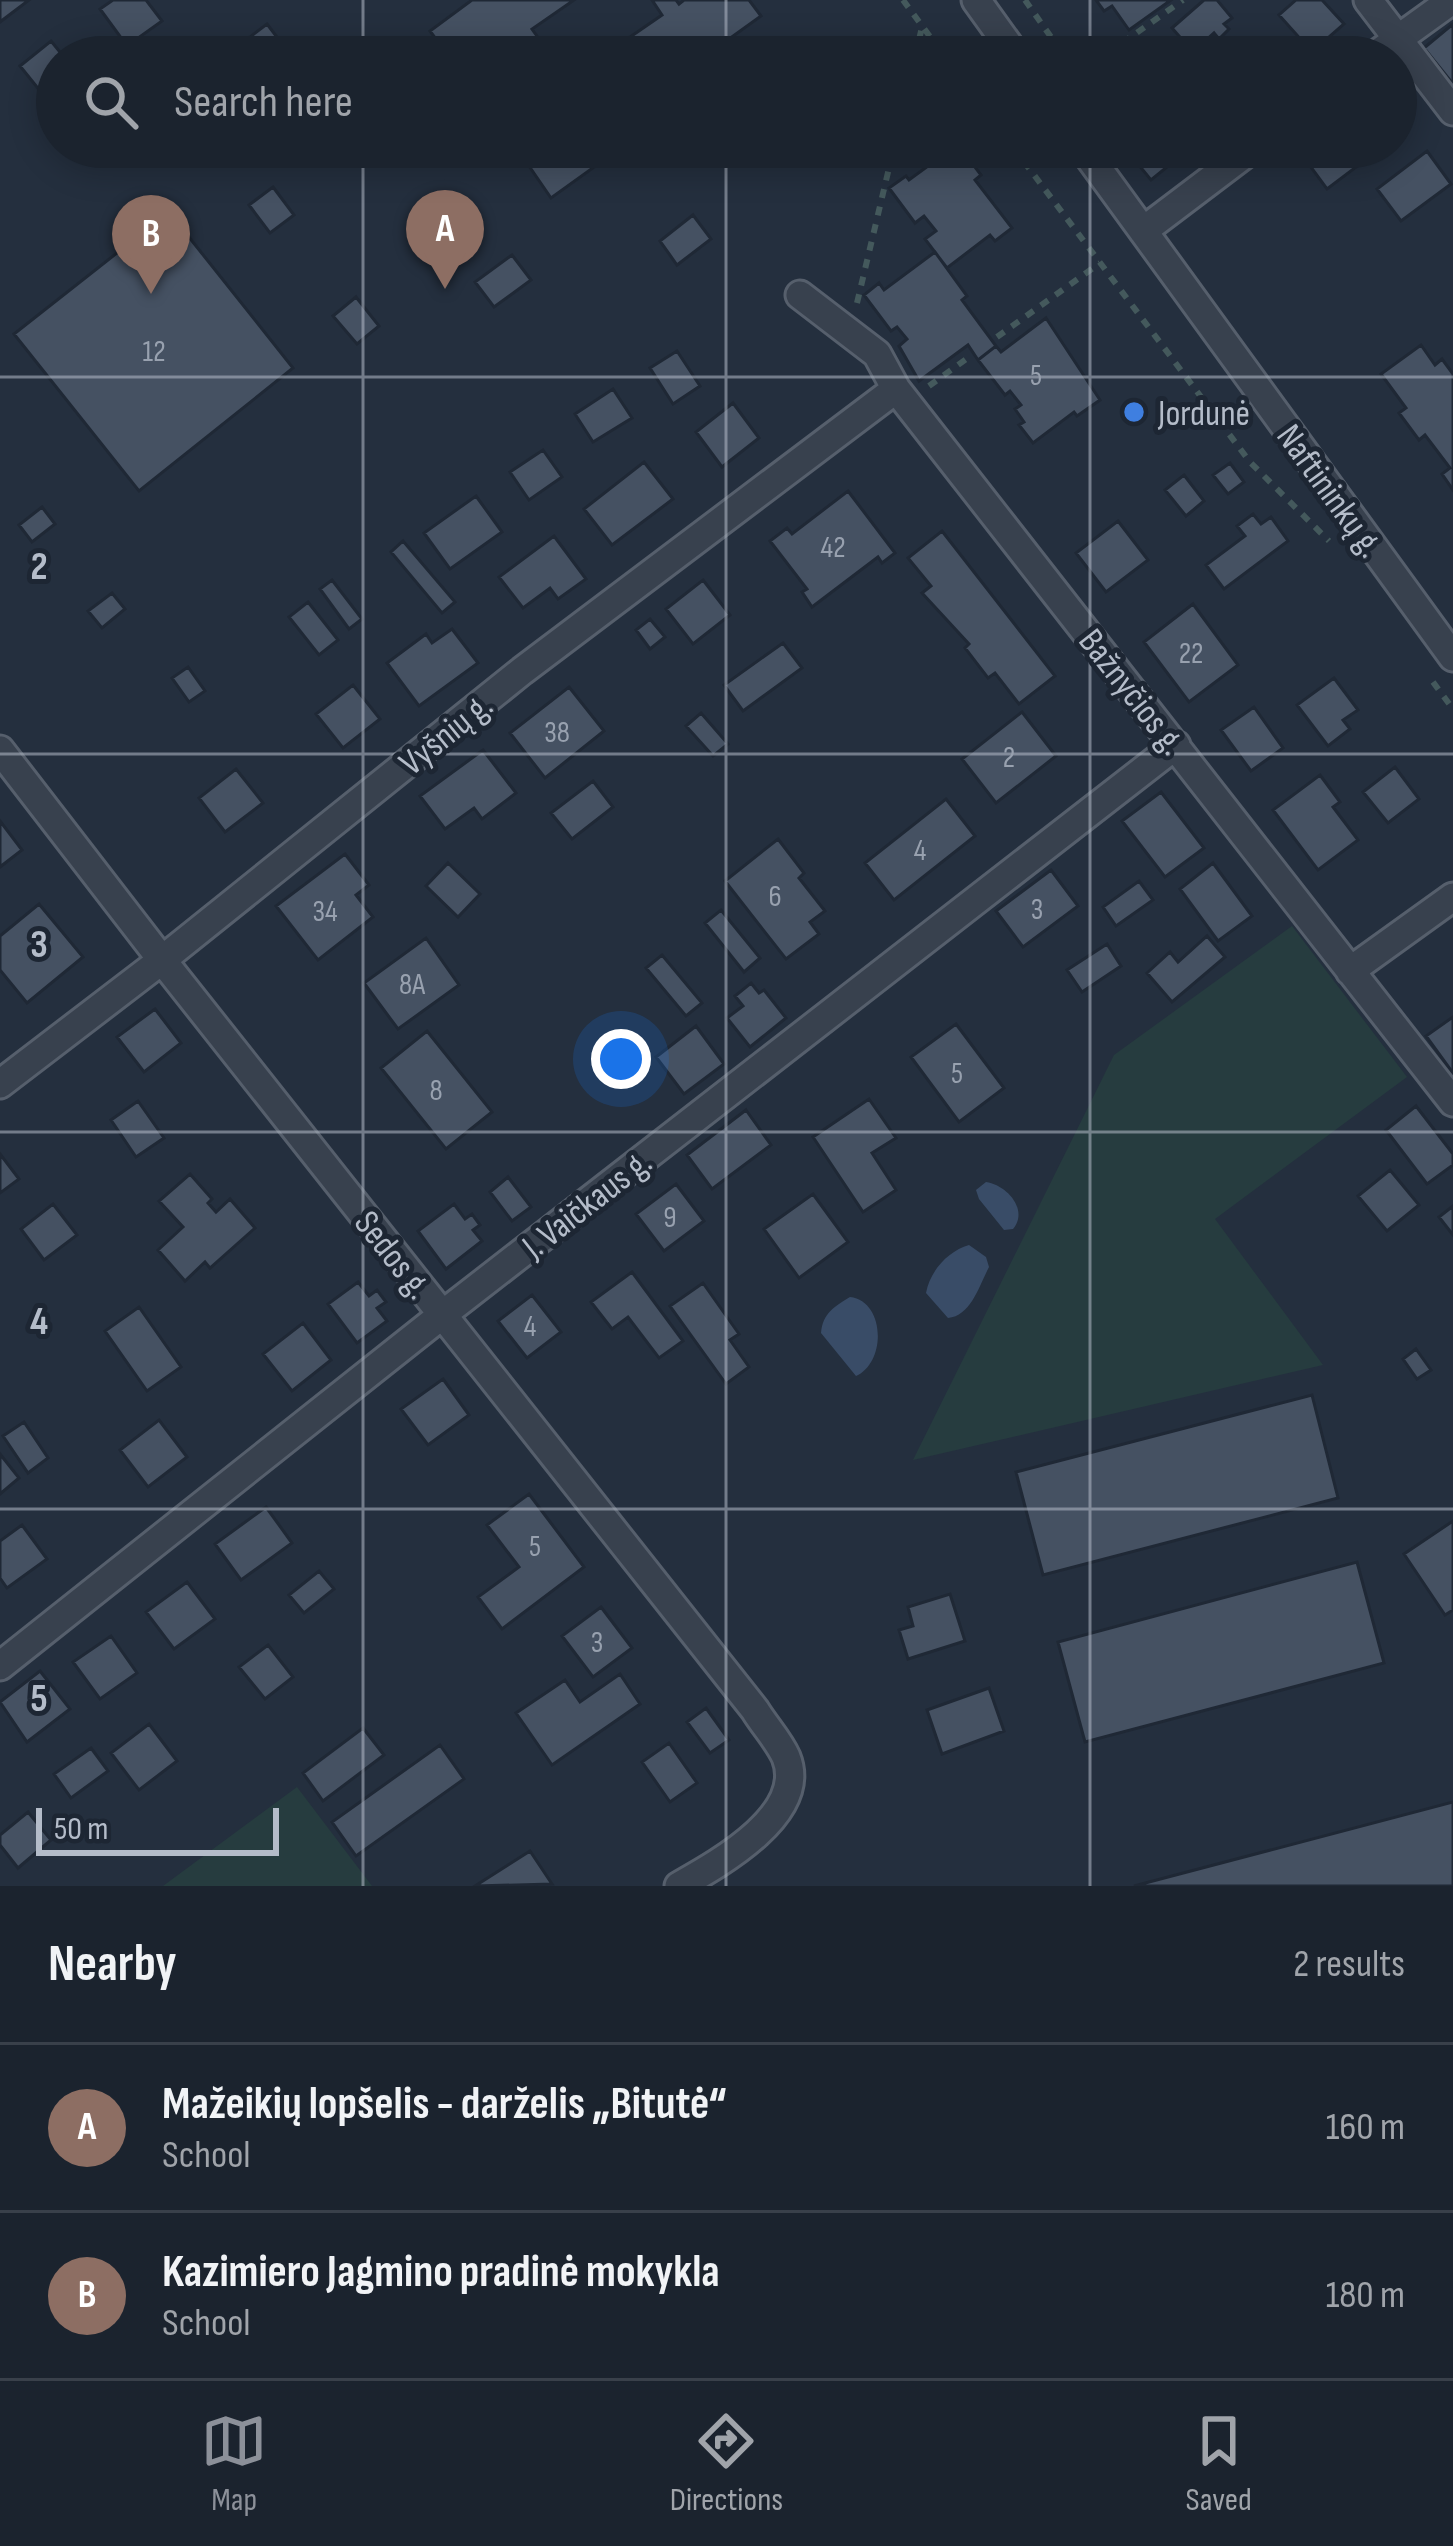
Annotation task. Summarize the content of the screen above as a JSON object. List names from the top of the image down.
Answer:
{
  "streets": {
    "street": [
      "Naftininkų g.",
      "Bažnyčios g.",
      "Vyšnių g.",
      "J. Vaičkaus g.",
      "Sedos g."
    ]
  },
  "crossings": [
    ["Bažnyčios g.", "Vyšnių g."],
    ["Bažnyčios g.", "J. Vaičkaus g."],
    ["Vyšnių g.", "Sedos g."],
    ["J. Vaičkaus g.", "Sedos g."]
  ],
  "places": ["Jordunė"],
  "house_numbers": [
    "12",
    "5",
    "42",
    "22",
    "38",
    "2",
    "4",
    "6",
    "3",
    "34",
    "8A",
    "5",
    "8",
    "9",
    "4",
    "5",
    "3"
  ],
  "scale_bar": "50 m",
  "page": {
    "search": "Search here",
    "pins": ["A", "B"],
    "scale": "50 m",
    "heading": ["Nearby", "2 results"],
    "list": [
      {
        "mark": "A",
        "name": "Mažeikių lopšelis - darželis „Bitutė“",
        "note": "School",
        "value": "160 m"
      },
      {
        "mark": "B",
        "name": "Kazimiero Jagmino pradinė mokykla",
        "note": "School",
        "value": "180 m"
      }
    ],
    "nav": ["Map", "Directions", "Saved"]
  },
  "grid": {
    "rows": [
      "2",
      "3",
      "4",
      "5"
    ]
  }
}
